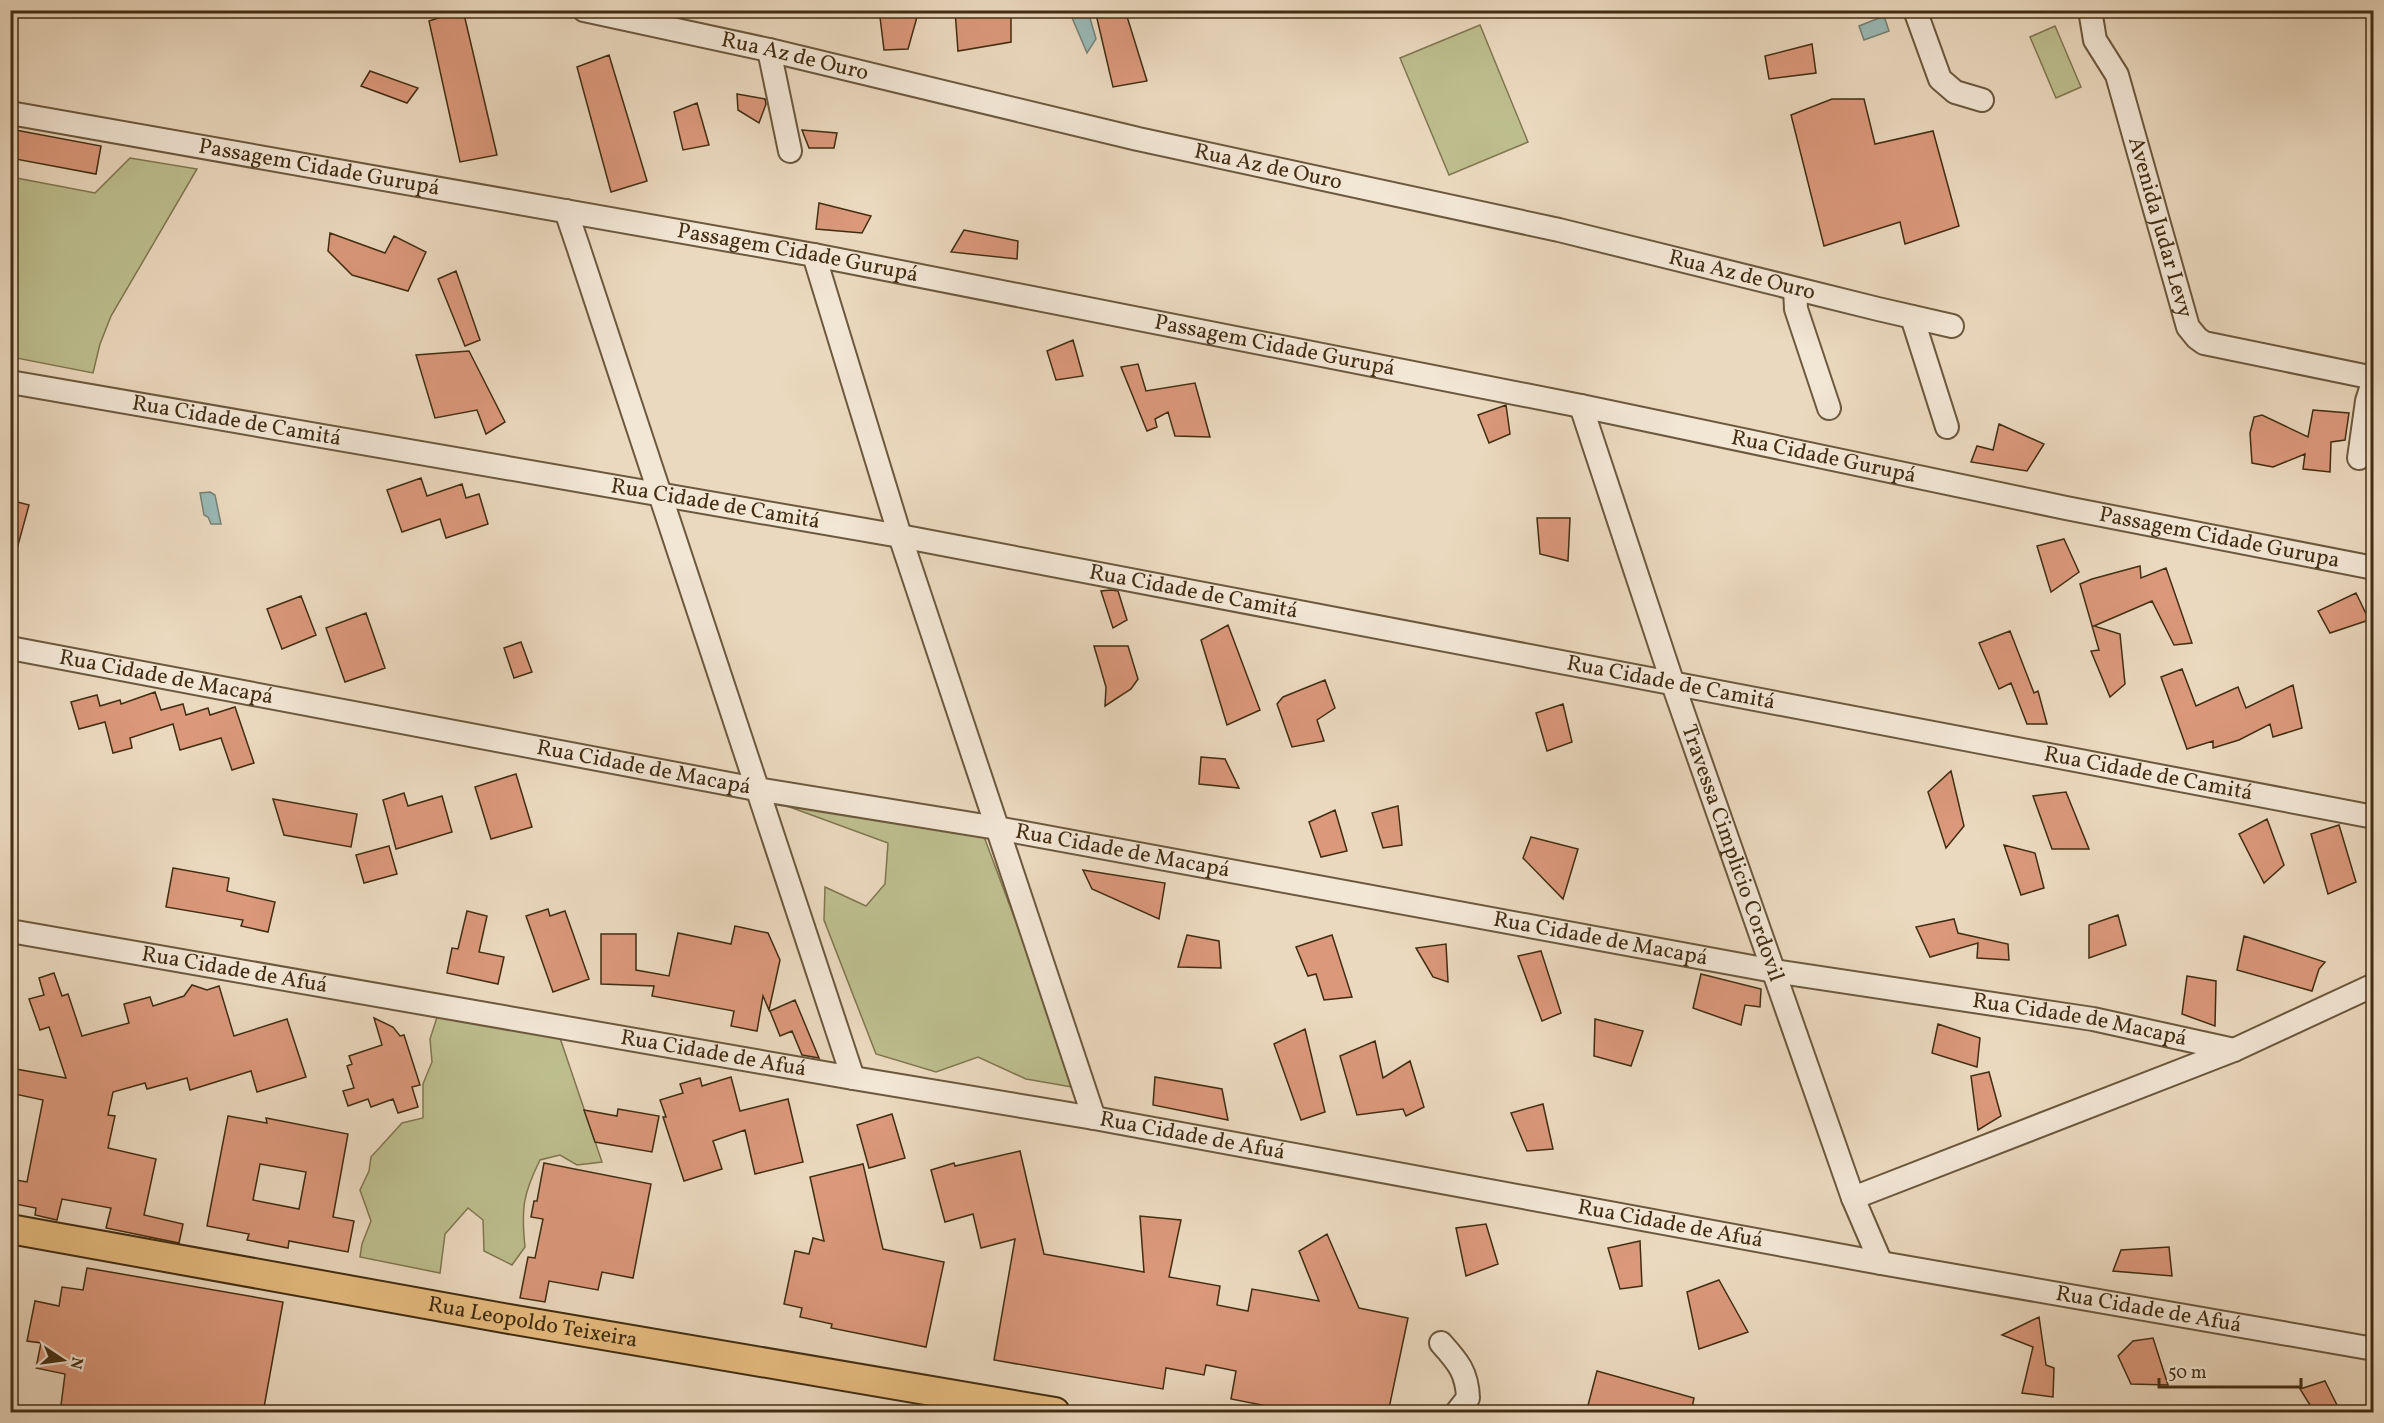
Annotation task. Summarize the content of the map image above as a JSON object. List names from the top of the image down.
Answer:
{
  "streets": {
    "main road": ["Rua Leopoldo Teixeira"],
    "street": [
      "Rua Az de Ouro",
      "Passagem Cidade Gurupá",
      "Avenida Judar Levy",
      "Rua Cidade de Camitá",
      "Rua Cidade Gurupá",
      "Passagem Cidade Gurupa",
      "Rua Cidade de Macapá",
      "Travessa Cimplicio Cordovil",
      "Rua Cidade de Afuá"
    ]
  },
  "crossings": [
    ["Passagem Cidade Gurupá", "Rua Cidade Gurupá"],
    ["Passagem Cidade Gurupá", "Travessa Cimplicio Cordovil"],
    ["Rua Cidade de Camitá", "Travessa Cimplicio Cordovil"],
    ["Rua Cidade Gurupá", "Passagem Cidade Gurupa"],
    ["Rua Cidade Gurupá", "Travessa Cimplicio Cordovil"],
    ["Rua Cidade de Macapá", "Travessa Cimplicio Cordovil"],
    ["Travessa Cimplicio Cordovil", "Rua Cidade de Afuá"]
  ],
  "scale_bar": "50 m",
  "north": "right"
}
